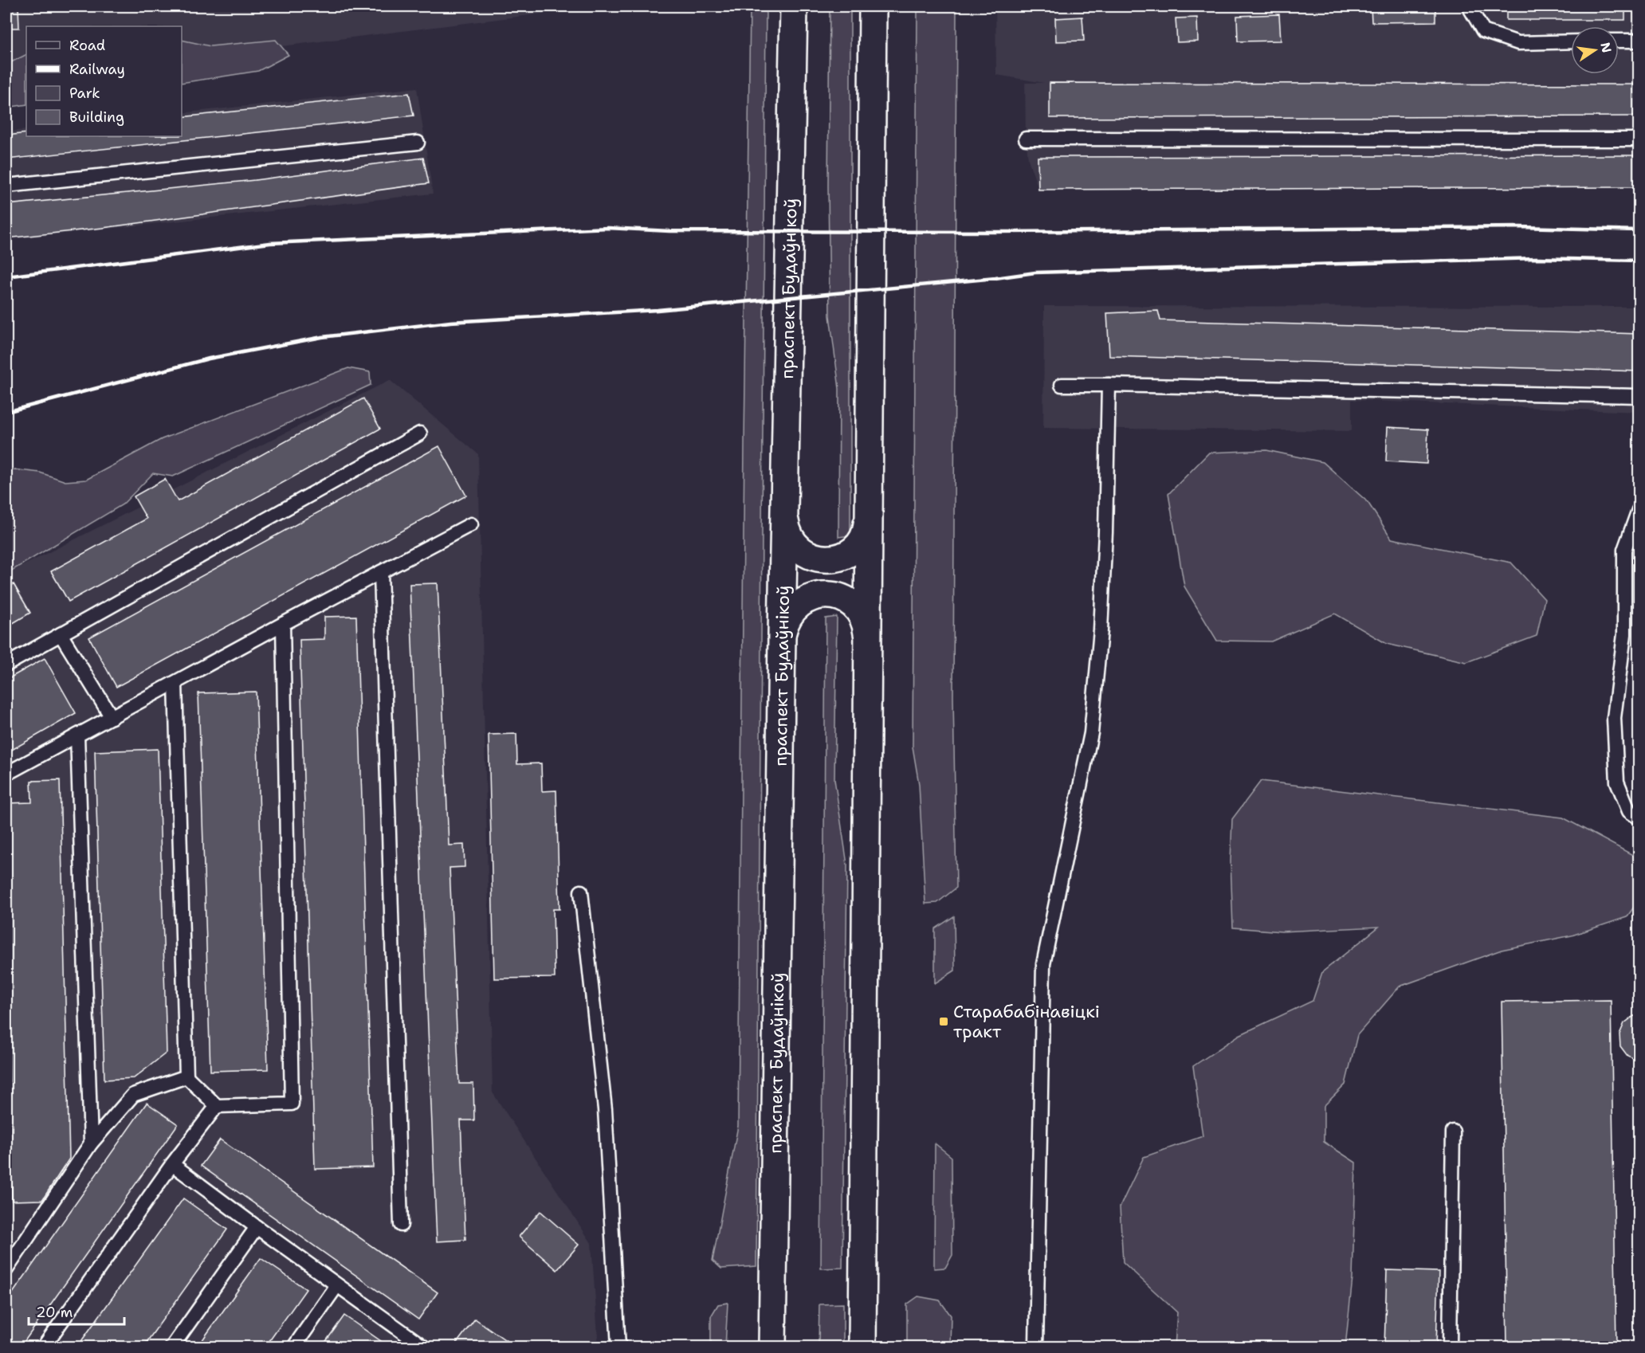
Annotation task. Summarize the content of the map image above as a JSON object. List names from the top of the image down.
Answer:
{
  "streets": {
    "main road": ["праспект Будаўнікоў"]
  },
  "places": {
    "transit": ["Старабабінавіцкі тракт"]
  },
  "legend": [
    "Road",
    "Railway",
    "Park",
    "Building"
  ],
  "scale_bar": "20 m",
  "north": "right"
}
